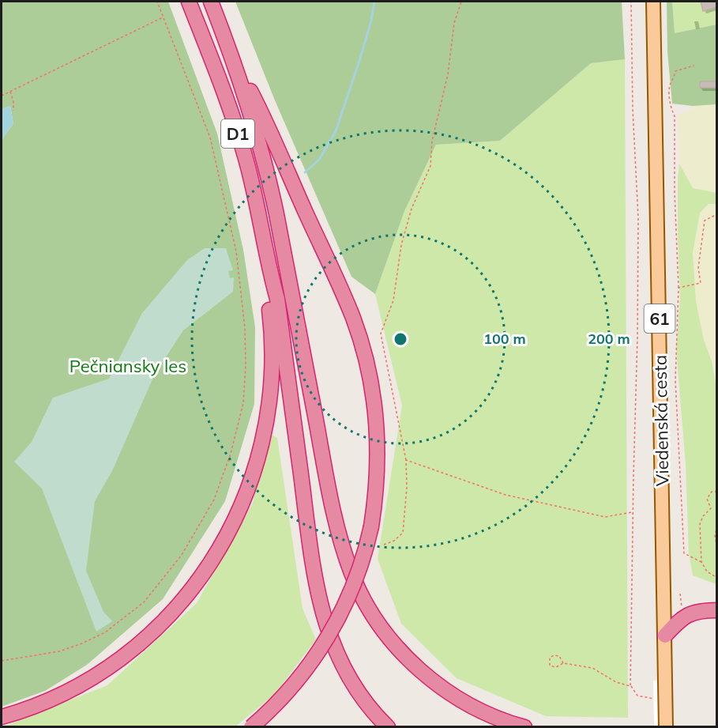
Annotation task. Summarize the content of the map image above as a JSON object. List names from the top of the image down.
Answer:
{
  "streets": {
    "highway": ["D1"],
    "main road": ["61", "Viedenská cesta"]
  },
  "parks": ["Pečniansky les"],
  "rings": ["100 m", "200 m"]
}
